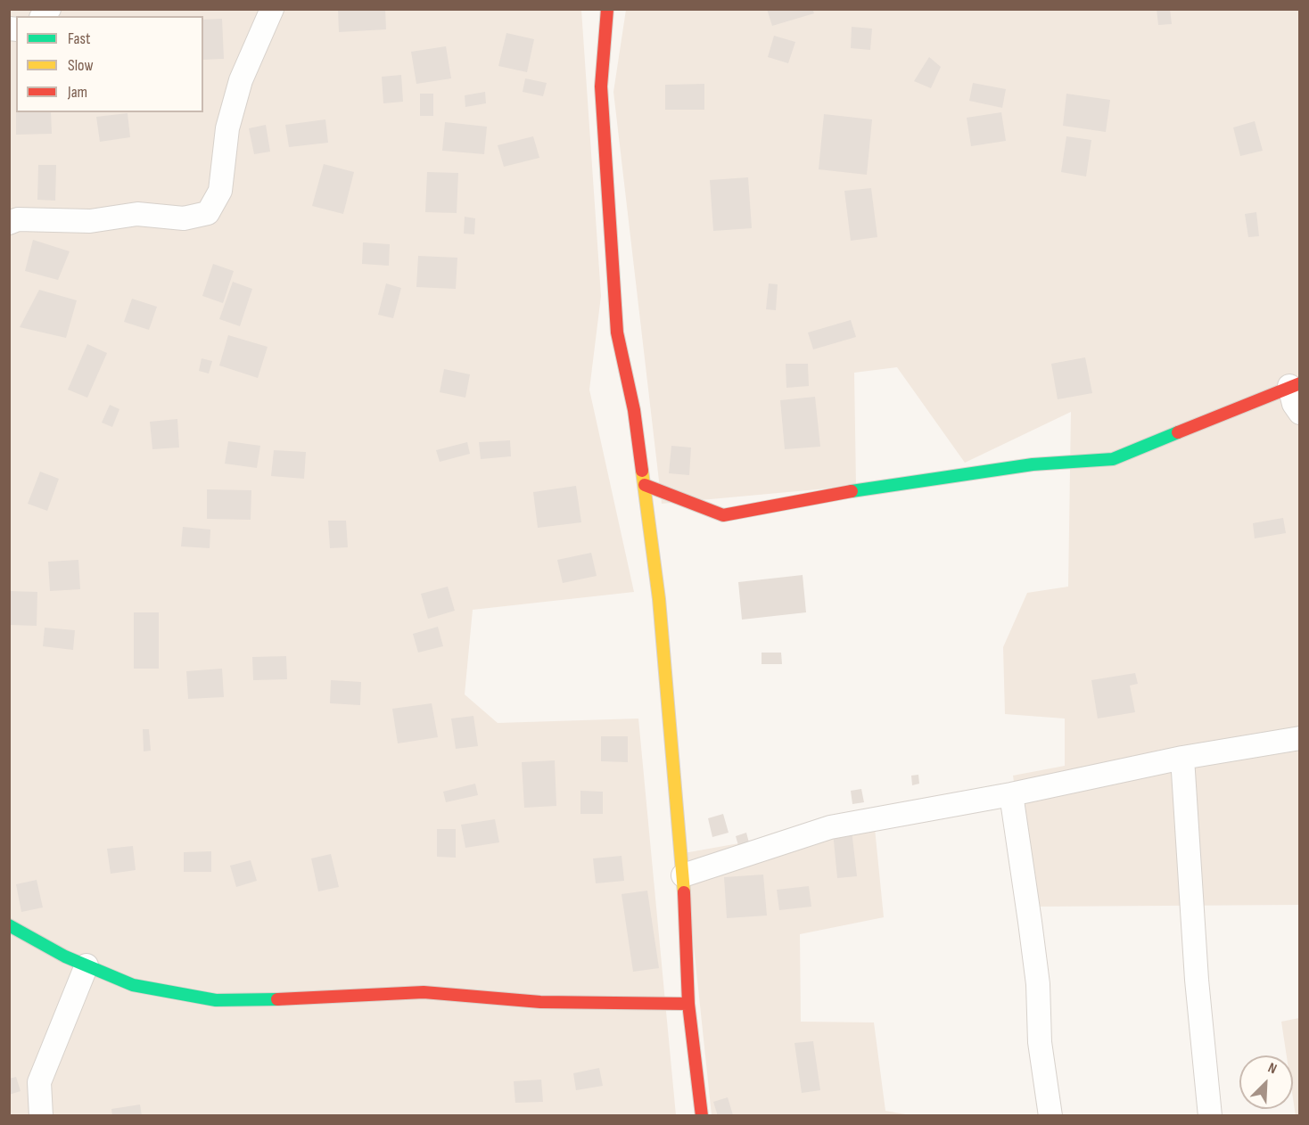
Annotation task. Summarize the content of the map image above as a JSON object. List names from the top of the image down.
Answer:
{
  "legend": ["Fast", "Slow", "Jam"],
  "north": "top right"
}
